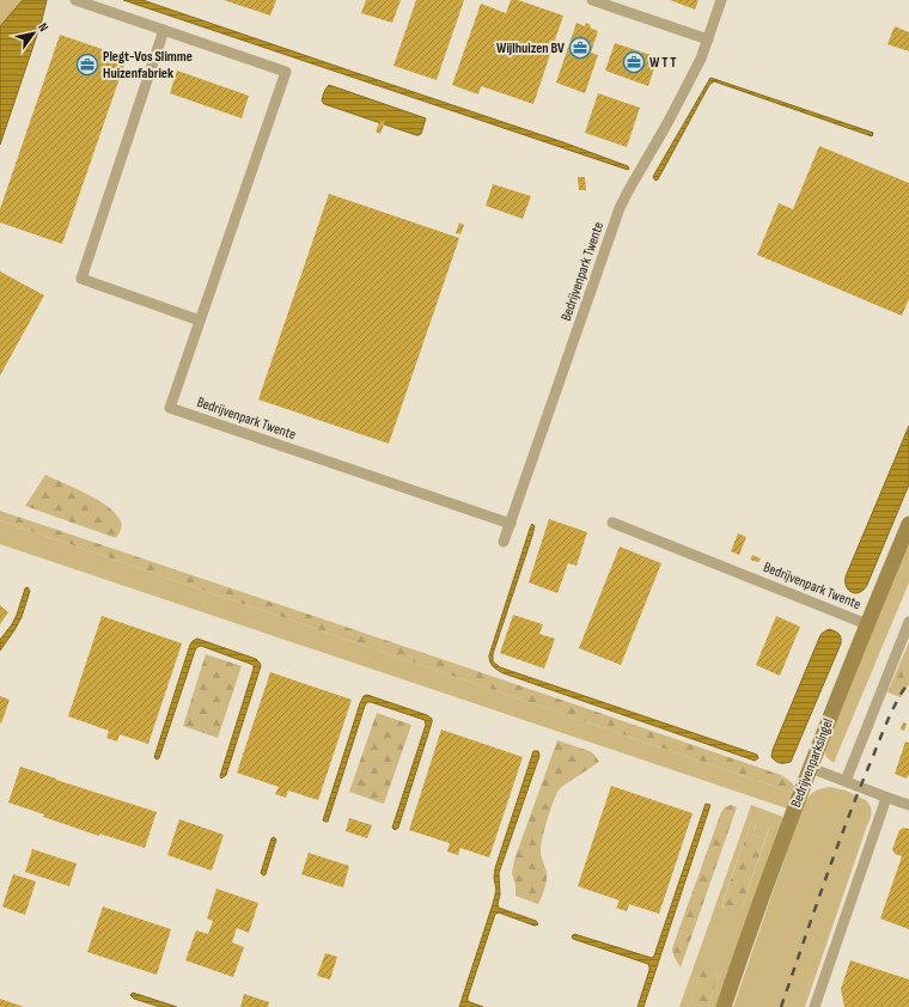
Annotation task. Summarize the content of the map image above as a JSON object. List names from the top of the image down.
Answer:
{
  "streets": {
    "street": ["Bedrijvenpark Twente", "Bedrijvenparksingel"]
  },
  "crossings": [
    ["Bedrijvenpark Twente", "Bedrijvenparksingel"]
  ],
  "places": {
    "office": ["Wijlhuizen BV", "W T T", "Plegt-Vos Slimme Huizenfabriek"]
  },
  "north": "top right"
}
